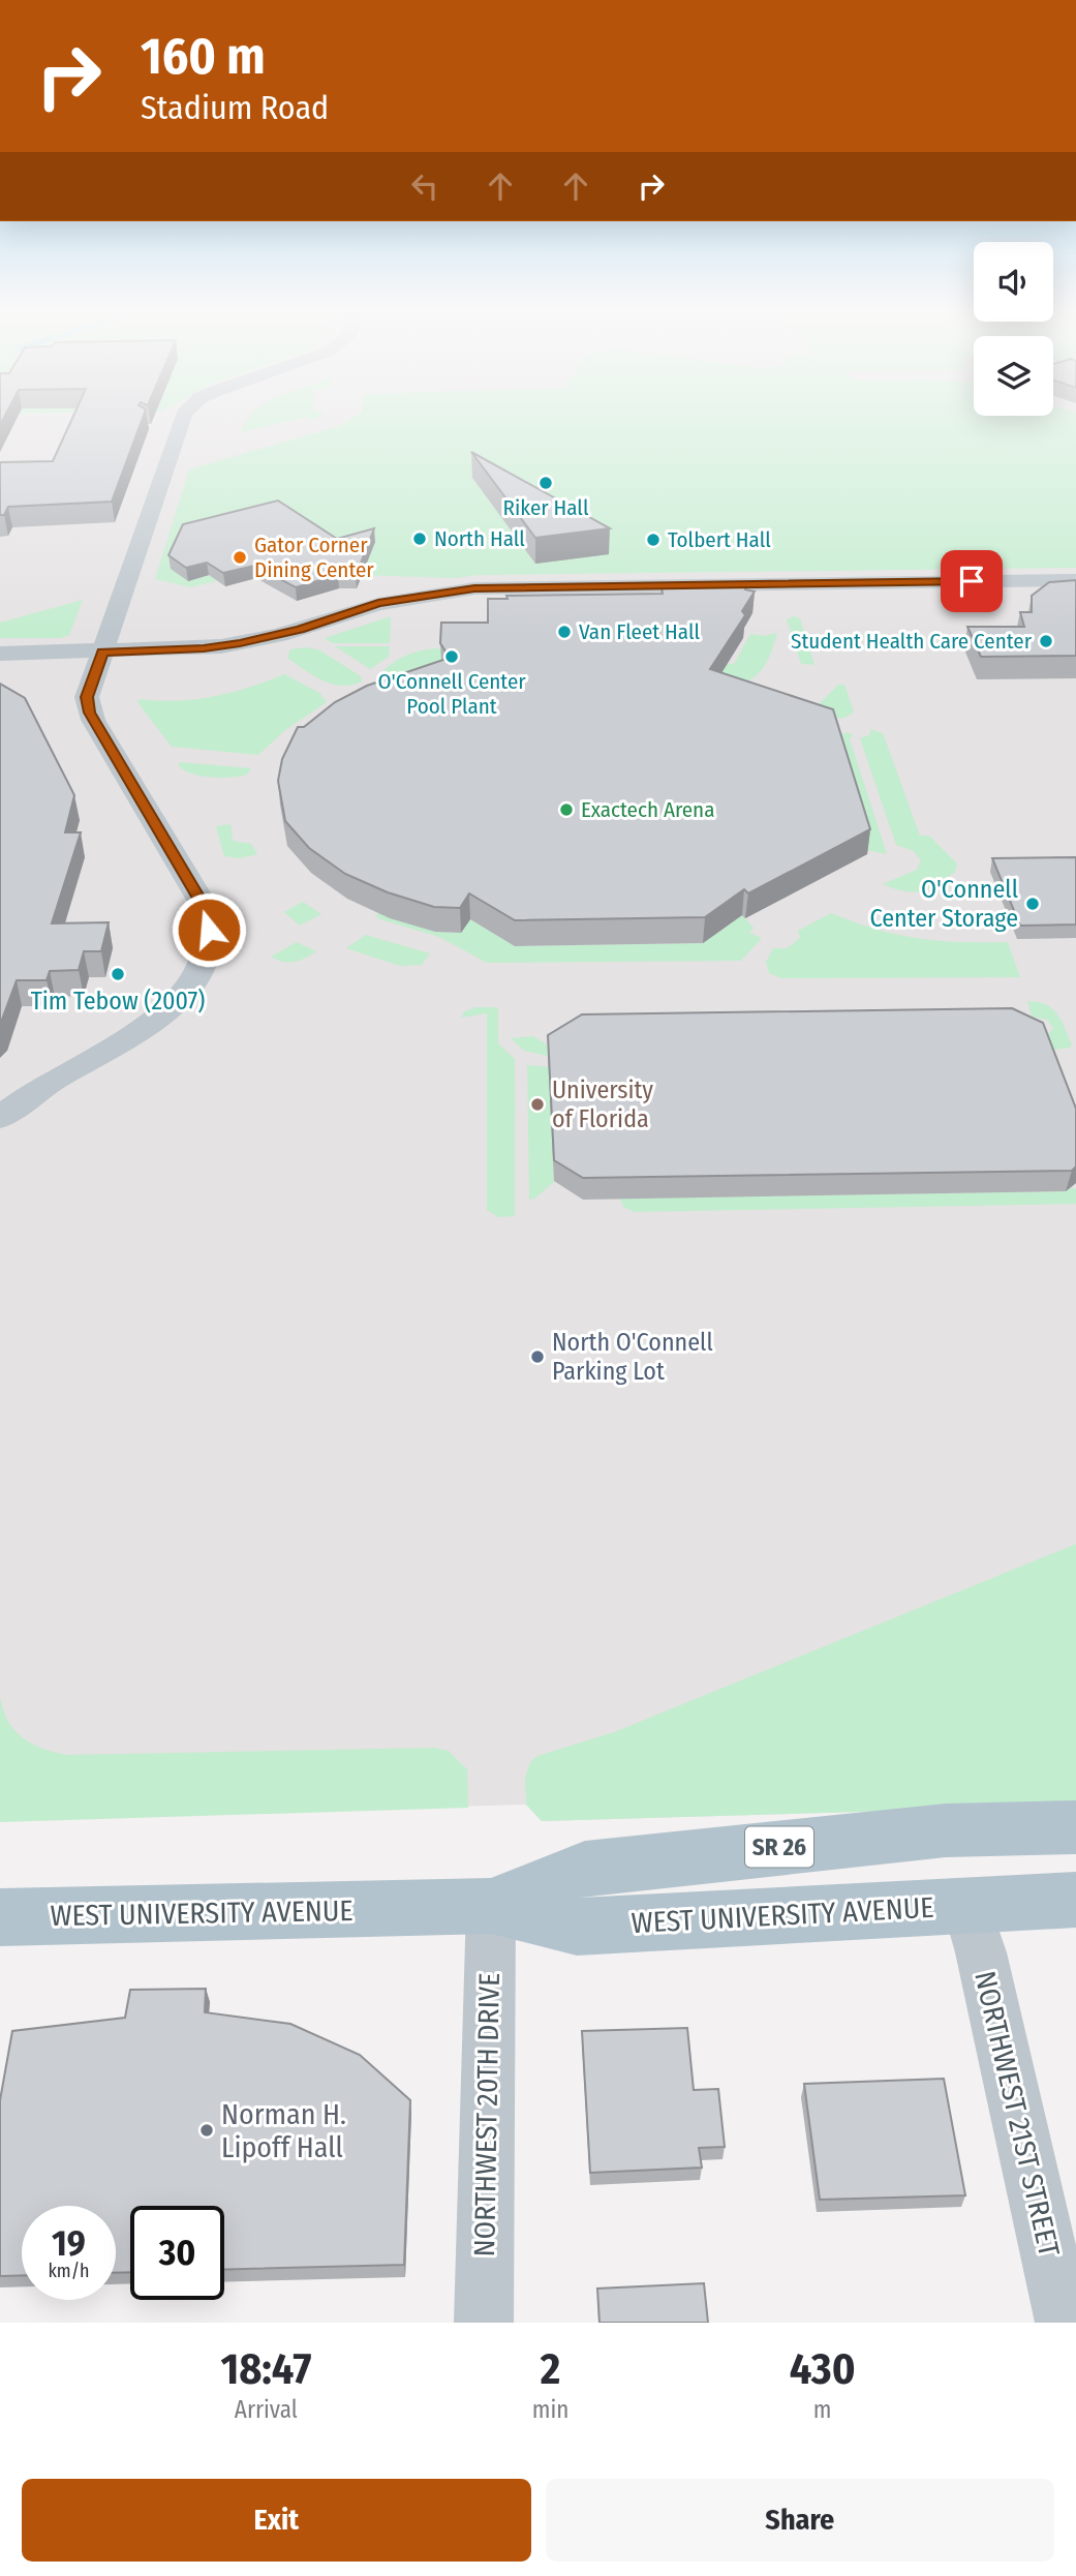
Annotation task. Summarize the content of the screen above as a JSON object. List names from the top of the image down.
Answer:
{
  "streets": {
    "main road": ["SR 26", "WEST UNIVERSITY AVENUE"],
    "street": ["NORTHWEST 21ST STREET", "NORTHWEST 20TH DRIVE"]
  },
  "crossings": [
    ["WEST UNIVERSITY AVENUE", "NORTHWEST 21ST STREET"],
    ["WEST UNIVERSITY AVENUE", "NORTHWEST 20TH DRIVE"]
  ],
  "places": [
    "Riker Hall",
    "North Hall",
    "Tolbert Hall",
    "Gator Corner Dining Center",
    "Van Fleet Hall",
    "Student Health Care Center",
    "O'Connell Center Pool Plant",
    "Exactech Arena",
    "O'Connell Center Storage",
    "Tim Tebow (2007)",
    "University of Florida",
    "North O'Connell Parking Lot",
    "Norman H. Lipoff Hall"
  ],
  "page": {
    "turn": ["160 m", "Stadium Road"],
    "speed": "19 km/h",
    "limit": "30",
    "eta": [
      "18:47",
      "Arrival",
      "2",
      "min",
      "430",
      "m"
    ],
    "buttons": ["Exit", "Share"]
  }
}
